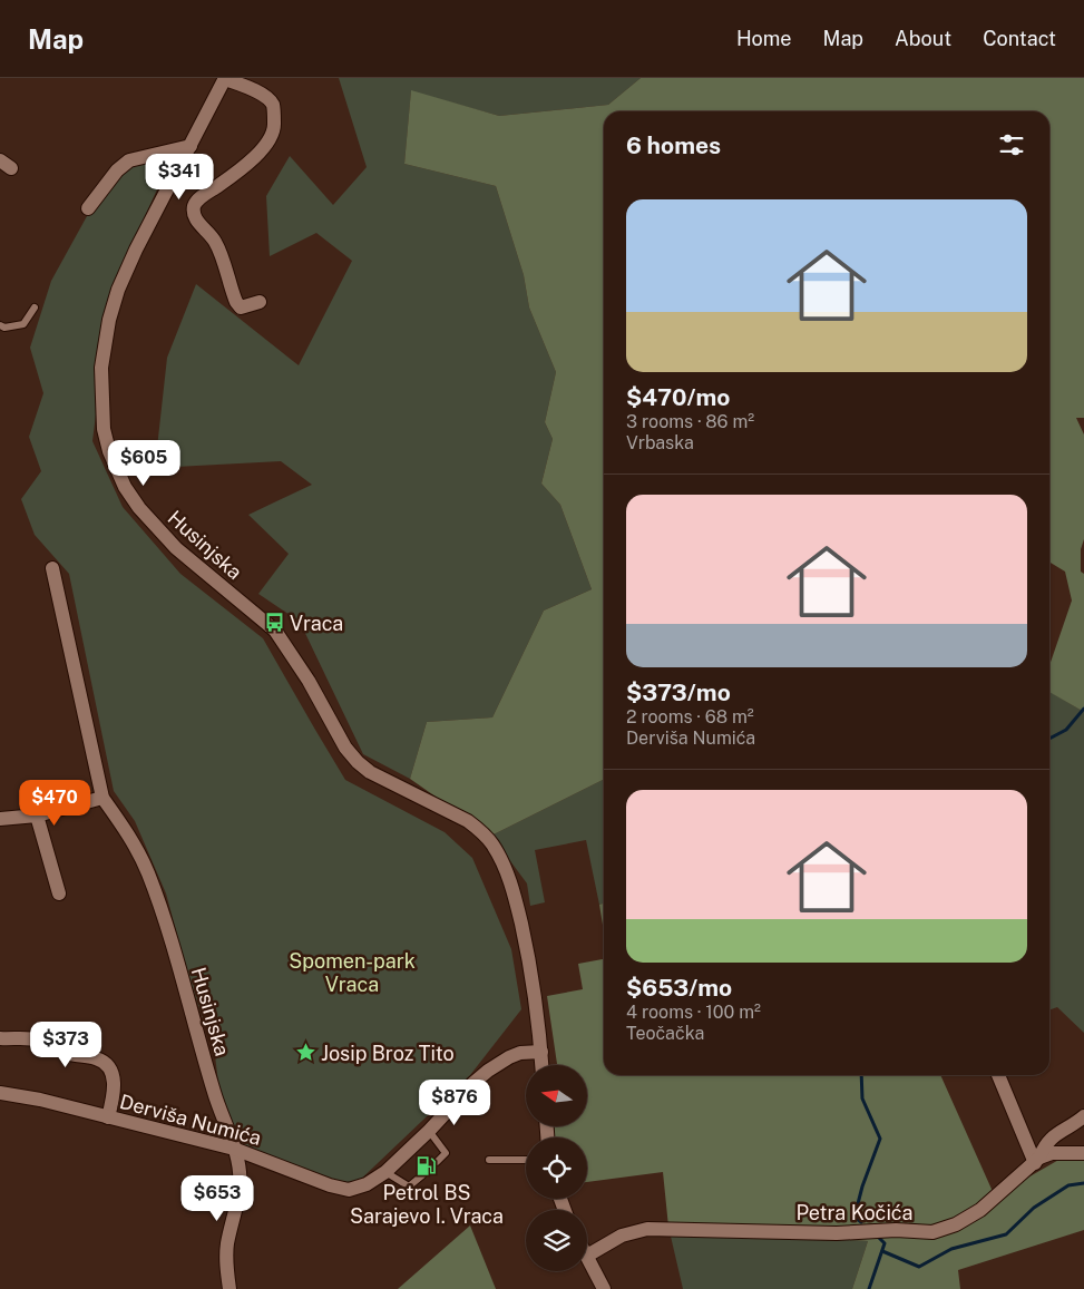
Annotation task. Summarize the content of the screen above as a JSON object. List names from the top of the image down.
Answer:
{
  "streets": {
    "street": ["Husinjska", "Derviša Numića", "Petra Kočića"]
  },
  "crossings": [
    ["Husinjska", "Derviša Numića"]
  ],
  "parks": ["Spomen-park Vraca"],
  "places": {
    "bus stop": ["Vraca"],
    "place": ["Josip Broz Tito"],
    "fuel station": ["Petrol BS Sarajevo I. Vraca"]
  },
  "north": "left",
  "page": {
    "header": "Map",
    "nav": [
      "Home",
      "Map",
      "About",
      "Contact"
    ],
    "heading": "6 homes",
    "price": [
      "$341",
      "$605",
      "$470",
      "$373",
      "$876",
      "$653"
    ],
    "list": [
      {
        "name": "$470/mo",
        "note": "3 rooms · 86 m² · Vrbaska"
      },
      {
        "name": "$373/mo",
        "note": "2 rooms · 68 m² · Derviša Numića"
      },
      {
        "name": "$653/mo",
        "note": "4 rooms · 100 m² · Teočačka"
      }
    ]
  }
}
